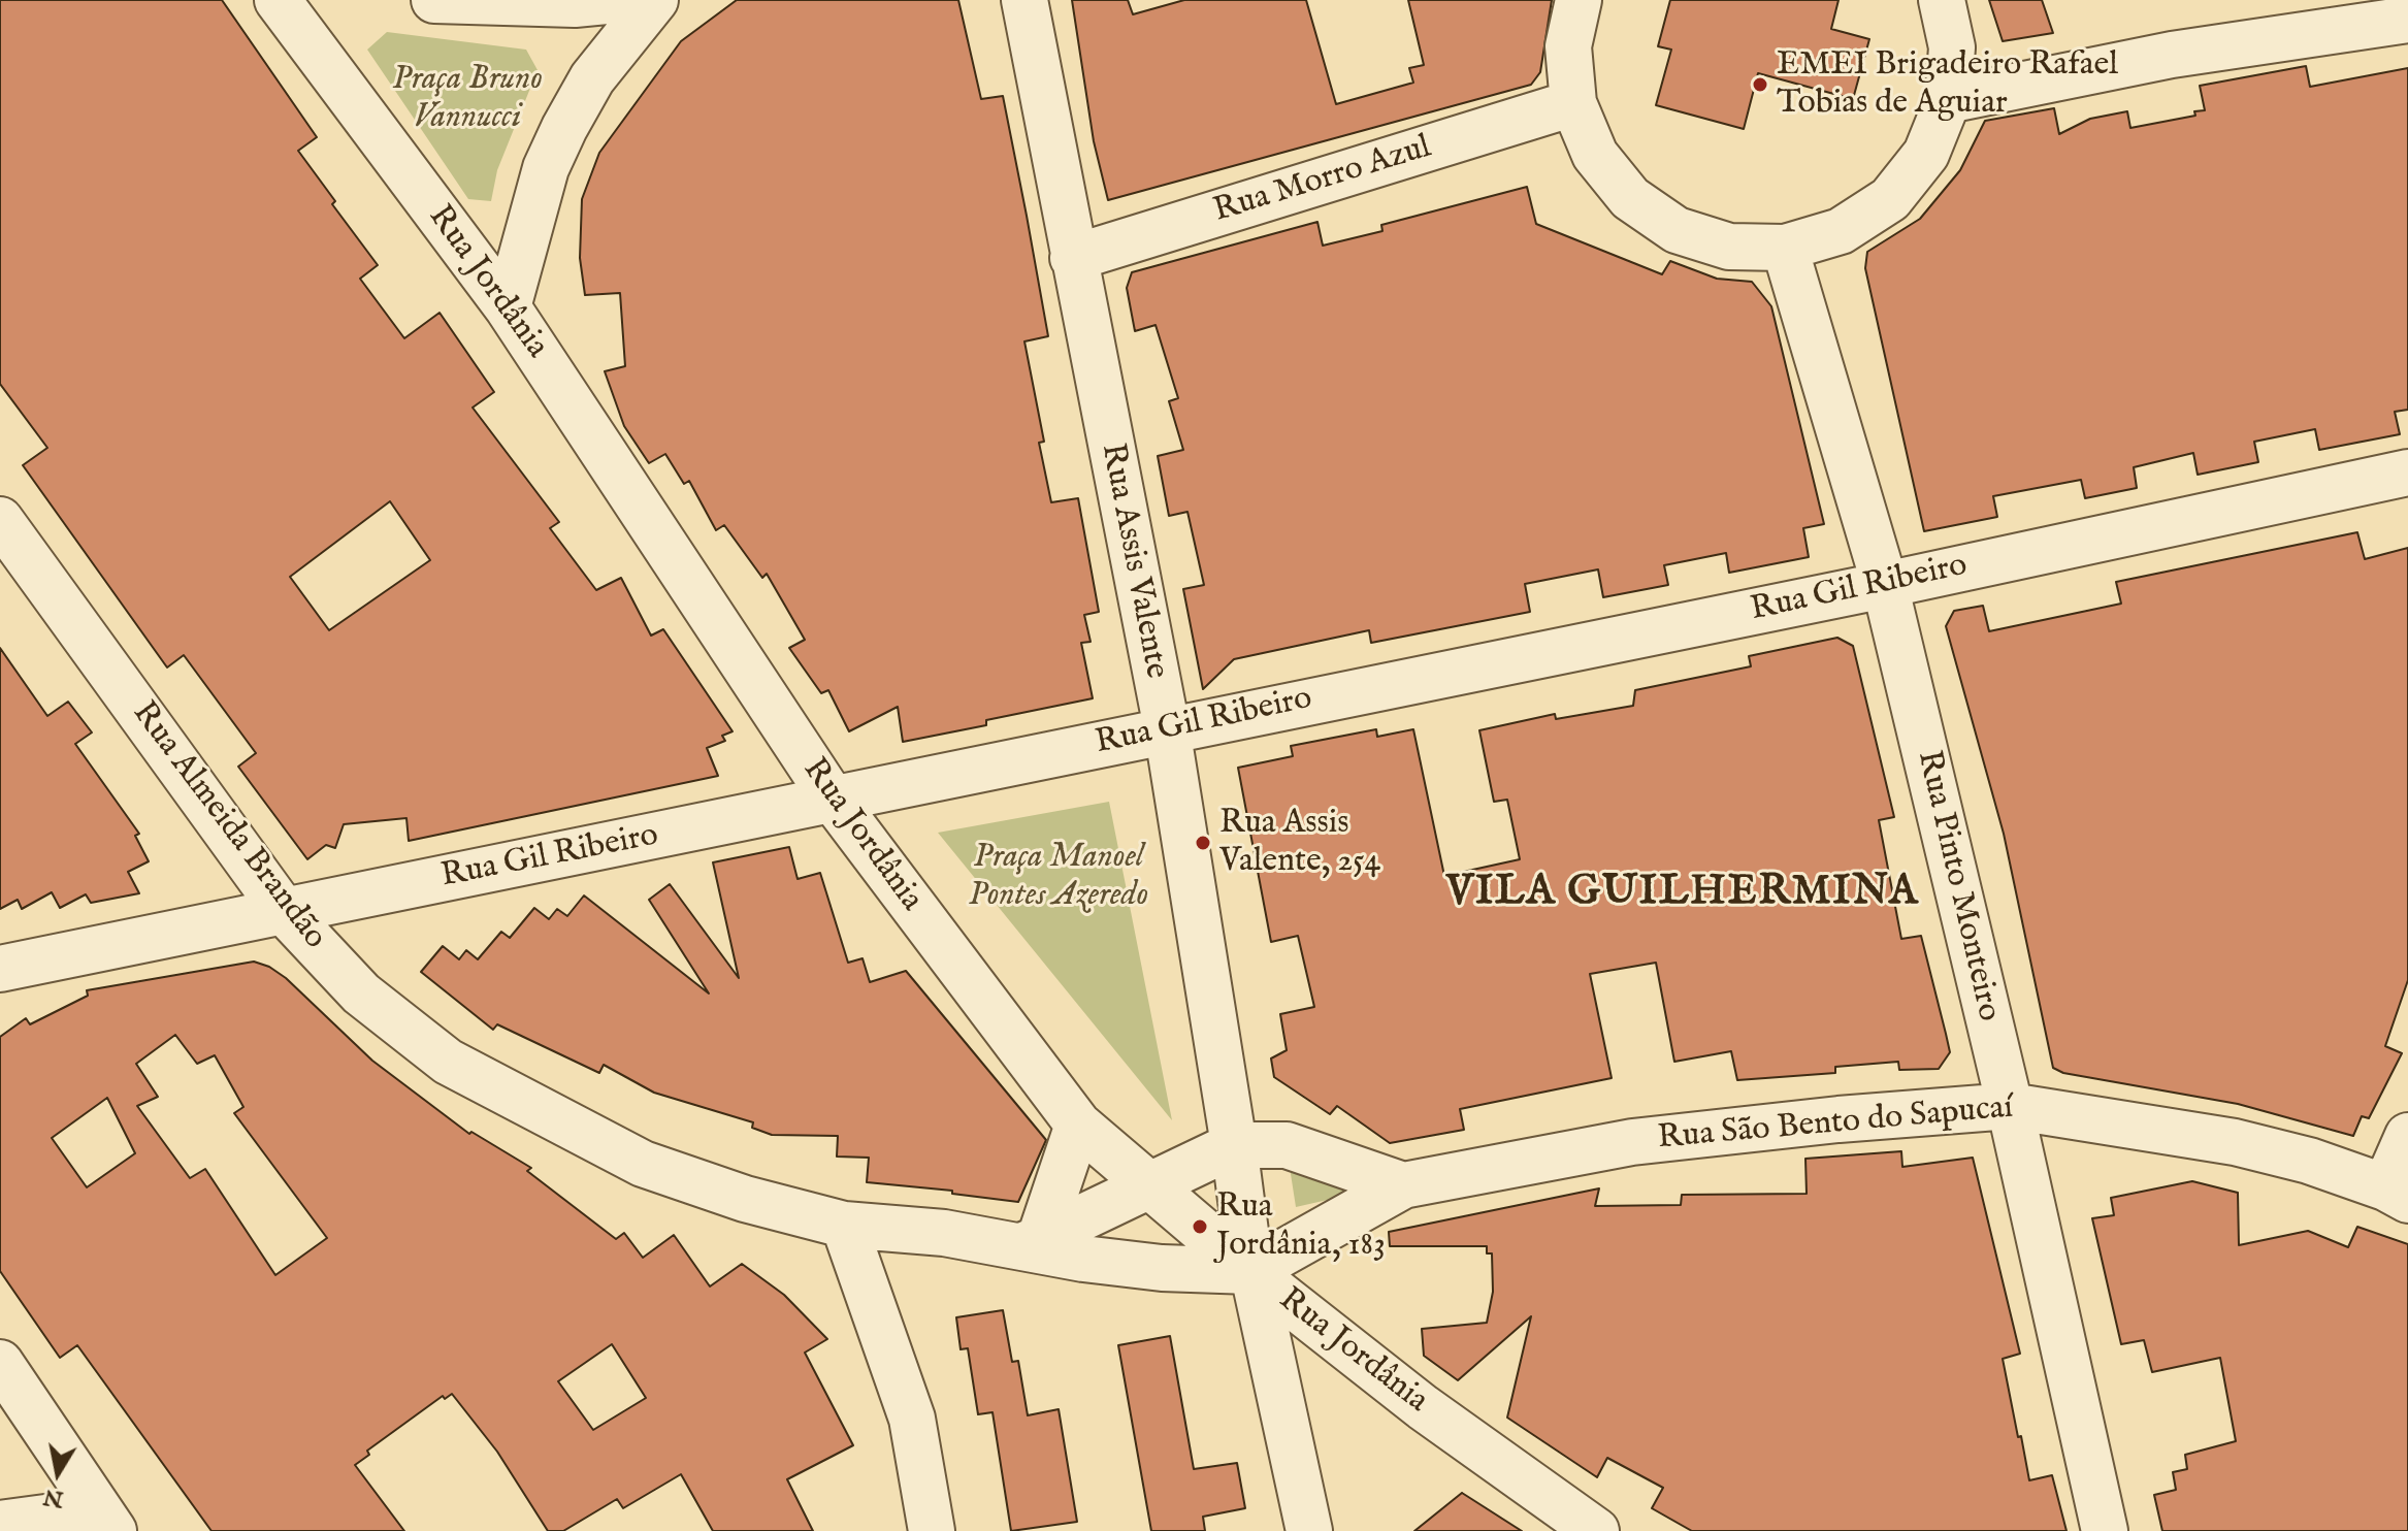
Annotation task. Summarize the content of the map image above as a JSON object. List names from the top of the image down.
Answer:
{
  "streets": {
    "street": [
      "Rua Morro Azul",
      "Rua Jordânia",
      "Rua Assis Valente",
      "Rua Gil Ribeiro",
      "Rua Almeida Brandão",
      "Rua Pinto Monteiro",
      "Rua São Bento do Sapucaí"
    ]
  },
  "crossings": [
    ["Rua Morro Azul", "Rua Assis Valente"],
    ["Rua Jordânia", "Rua Assis Valente"],
    ["Rua Jordânia", "Rua Gil Ribeiro"],
    ["Rua Assis Valente", "Rua Gil Ribeiro"],
    ["Rua Gil Ribeiro", "Rua Almeida Brandão"],
    ["Rua Gil Ribeiro", "Rua Pinto Monteiro"],
    ["Rua Pinto Monteiro", "Rua São Bento do Sapucaí"]
  ],
  "districts": ["VILA GUILHERMINA"],
  "parks": ["Praça Bruno Vannucci", "Praça Manoel Pontes Azeredo"],
  "places": ["EMEI Brigadeiro Rafael Tobias de Aguiar", "Rua Assis Valente, 254", "Rua Jordânia, 183"],
  "north": "bottom"
}
